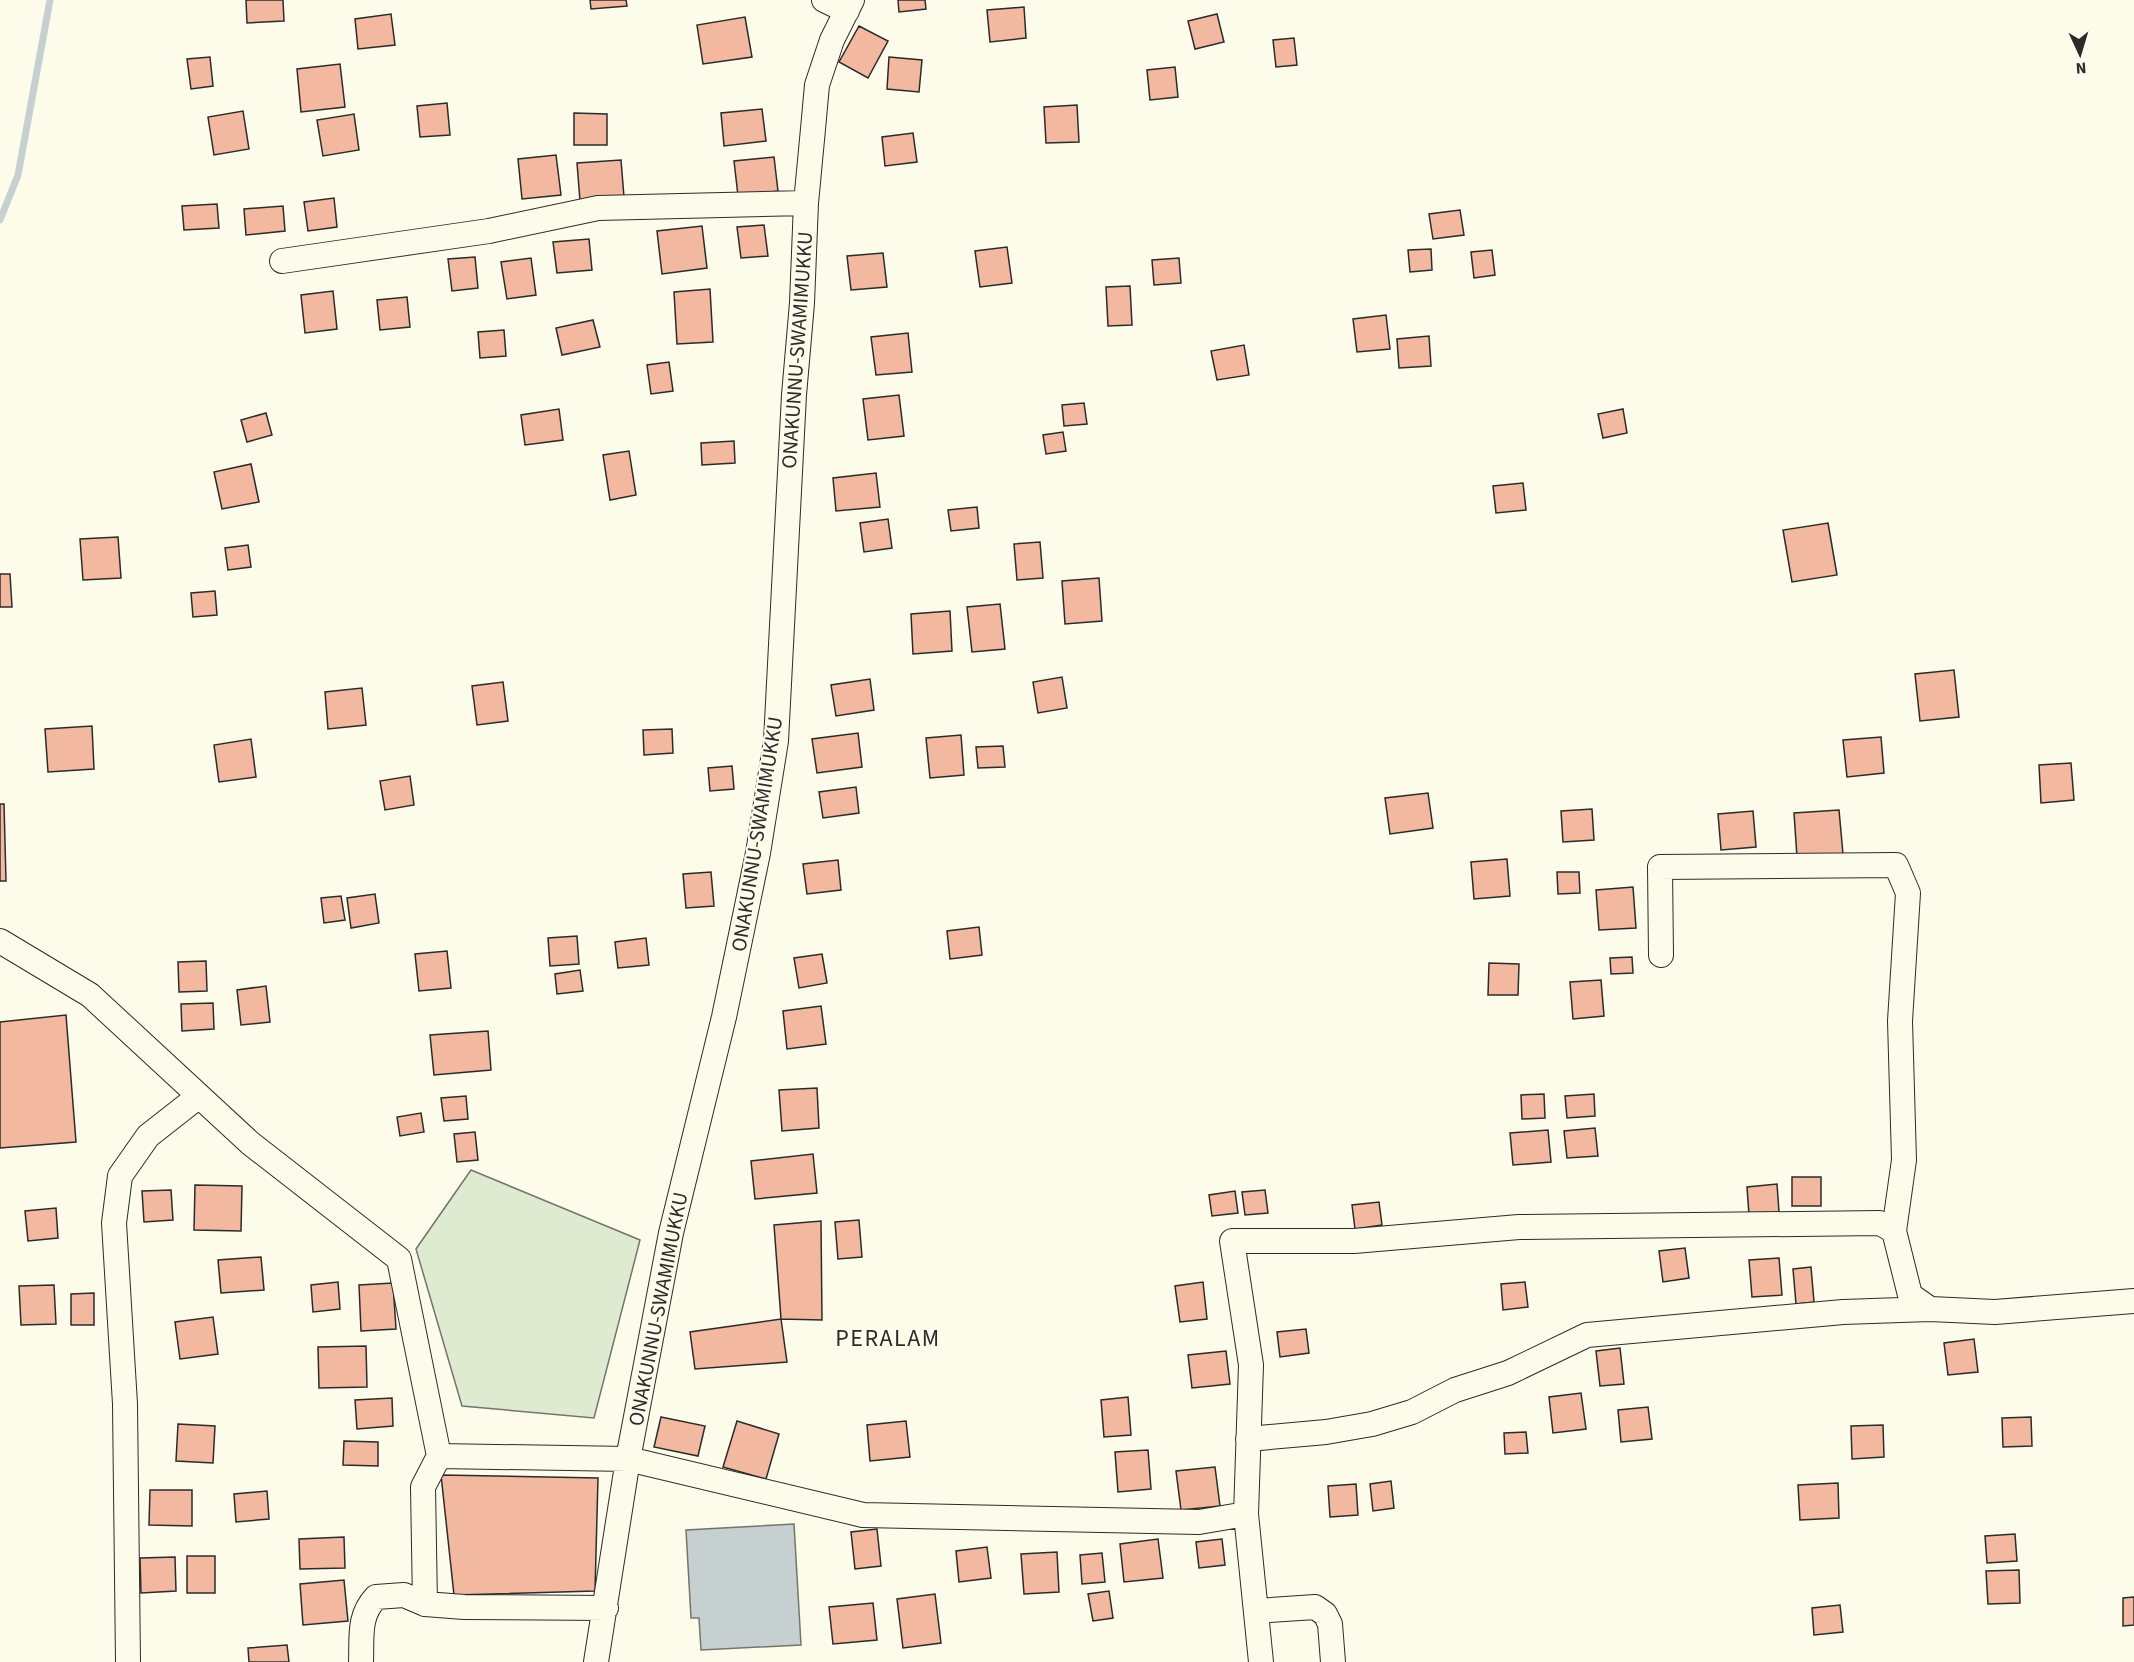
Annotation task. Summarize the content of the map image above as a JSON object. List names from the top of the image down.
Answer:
{
  "streets": {
    "street": ["ONAKUNNU-SWAMIMUKKU"]
  },
  "districts": ["PERALAM"],
  "north": "bottom"
}
